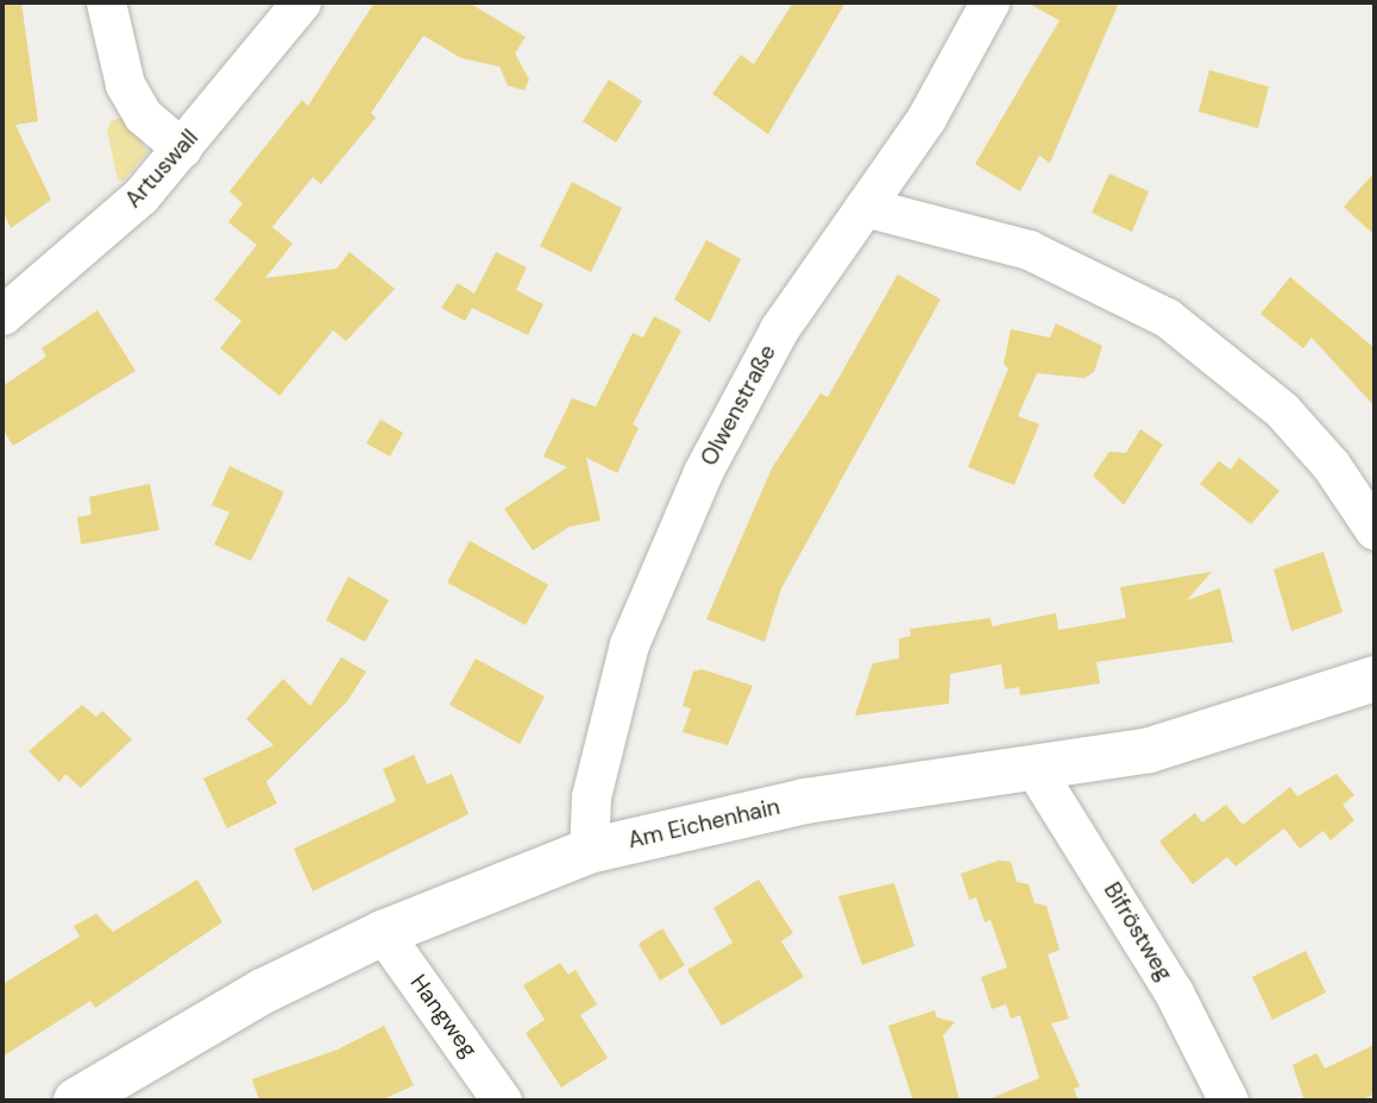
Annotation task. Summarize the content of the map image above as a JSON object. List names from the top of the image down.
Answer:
{
  "streets": {
    "street": [
      "Artuswall",
      "Olwenstraße",
      "Am Eichenhain",
      "Bifröstweg",
      "Hangweg"
    ]
  },
  "crossings": [
    ["Olwenstraße", "Am Eichenhain"],
    ["Am Eichenhain", "Bifröstweg"],
    ["Am Eichenhain", "Hangweg"]
  ]
}
